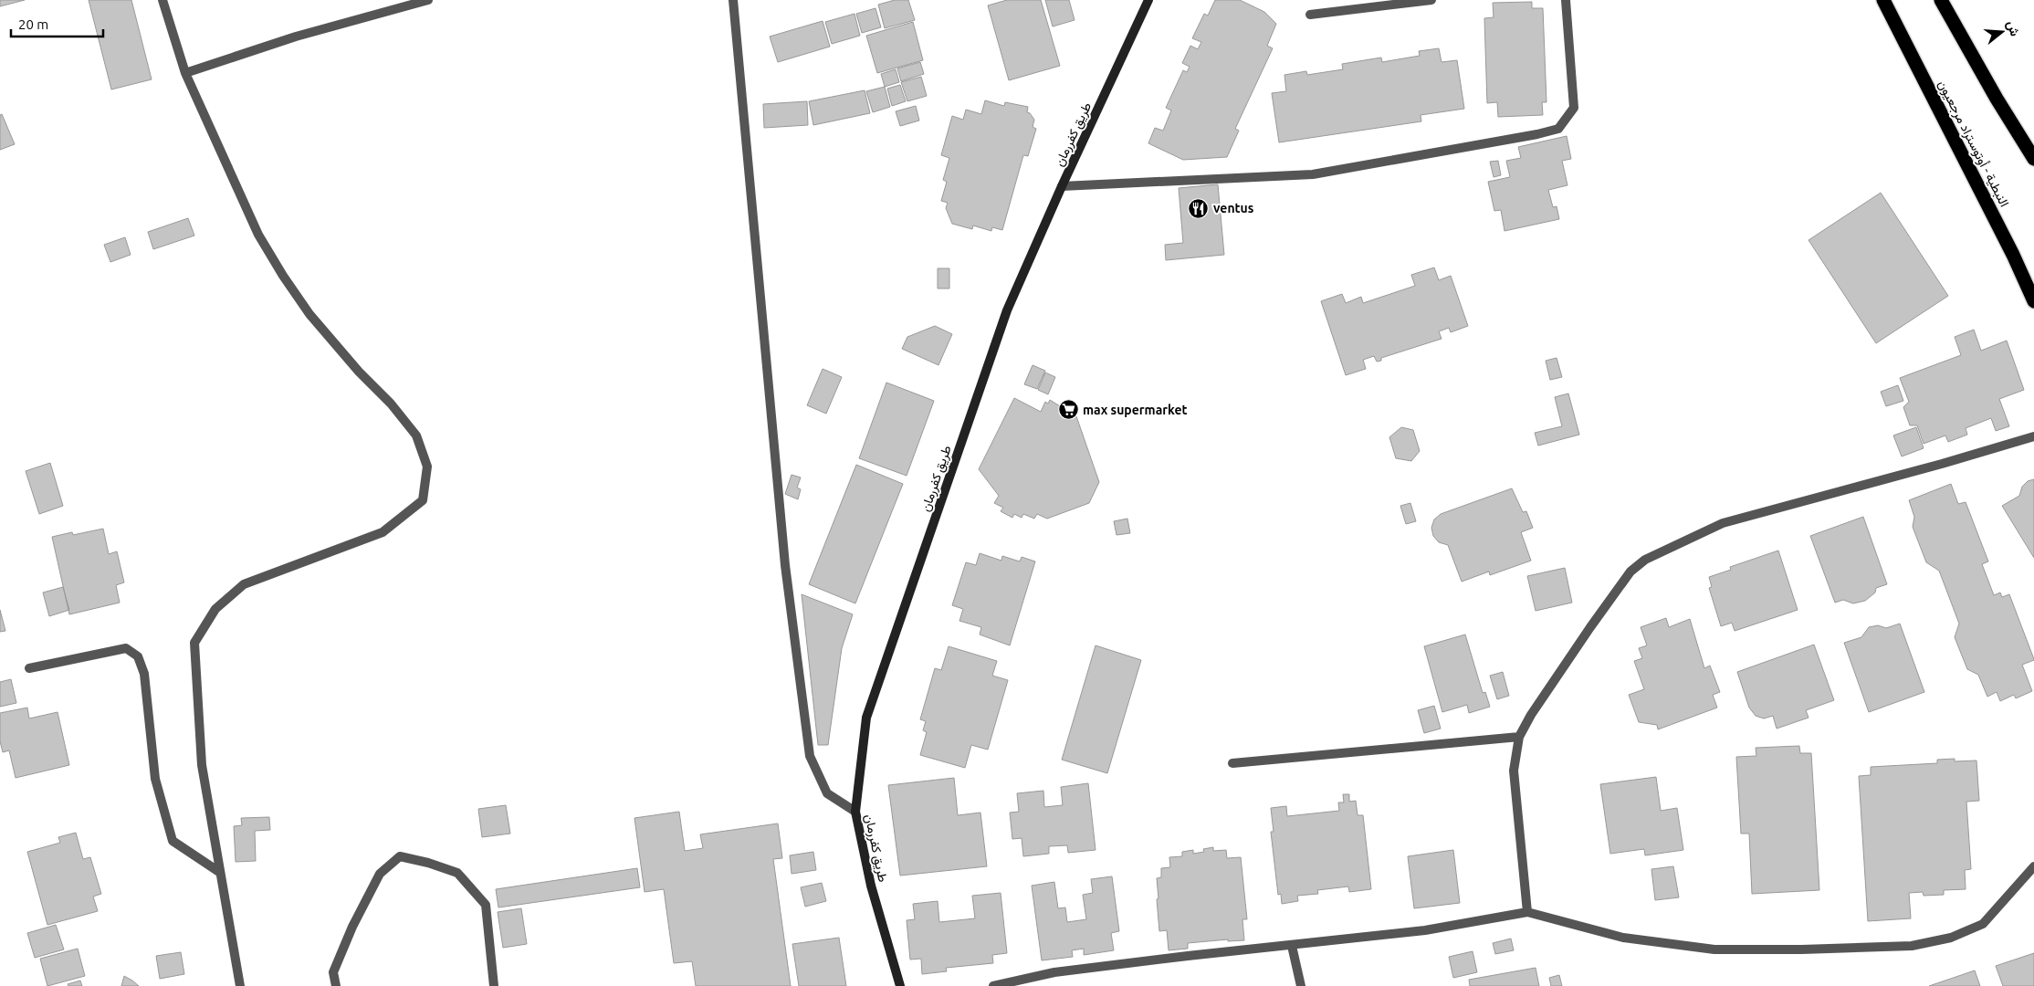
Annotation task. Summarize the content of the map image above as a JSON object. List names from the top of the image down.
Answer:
{
  "streets": {
    "highway": ["النبطية - أوتوستراد مرجعيون"],
    "main road": ["طريق كفررمان"]
  },
  "places": {
    "restaurant": ["ventus"],
    "supermarket": ["max supermarket"]
  },
  "scale_bar": "20 m",
  "north": "right"
}
